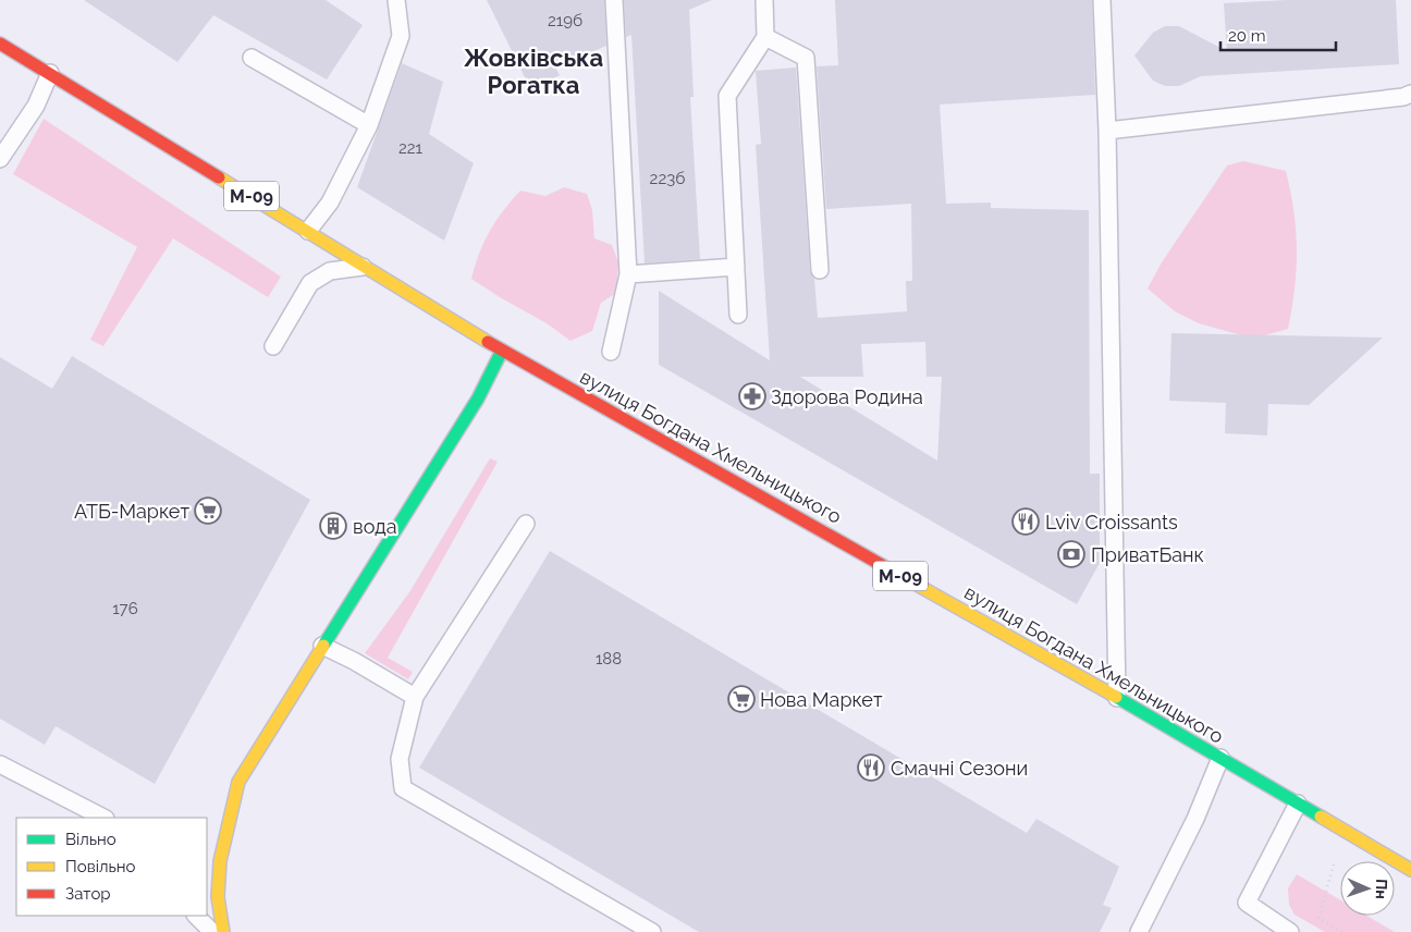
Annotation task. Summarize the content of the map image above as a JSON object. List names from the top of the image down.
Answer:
{
  "streets": {
    "main road": ["М-09", "вулиця Богдана Хмельницького"]
  },
  "districts": ["Жовківська Рогатка"],
  "places": {
    "pharmacy": ["Здорова Родина"],
    "supermarket": ["АТБ-Маркет", "Нова Маркет"],
    "restaurant": ["Lviv Croissants", "Смачні Сезони"],
    "building": ["вода"],
    "bank": ["ПриватБанк"]
  },
  "house_numbers": [
    "219б",
    "221",
    "223б",
    "176",
    "188"
  ],
  "legend": ["Вільно", "Повільно", "Затор"],
  "scale_bar": "20 m",
  "north": "right"
}
